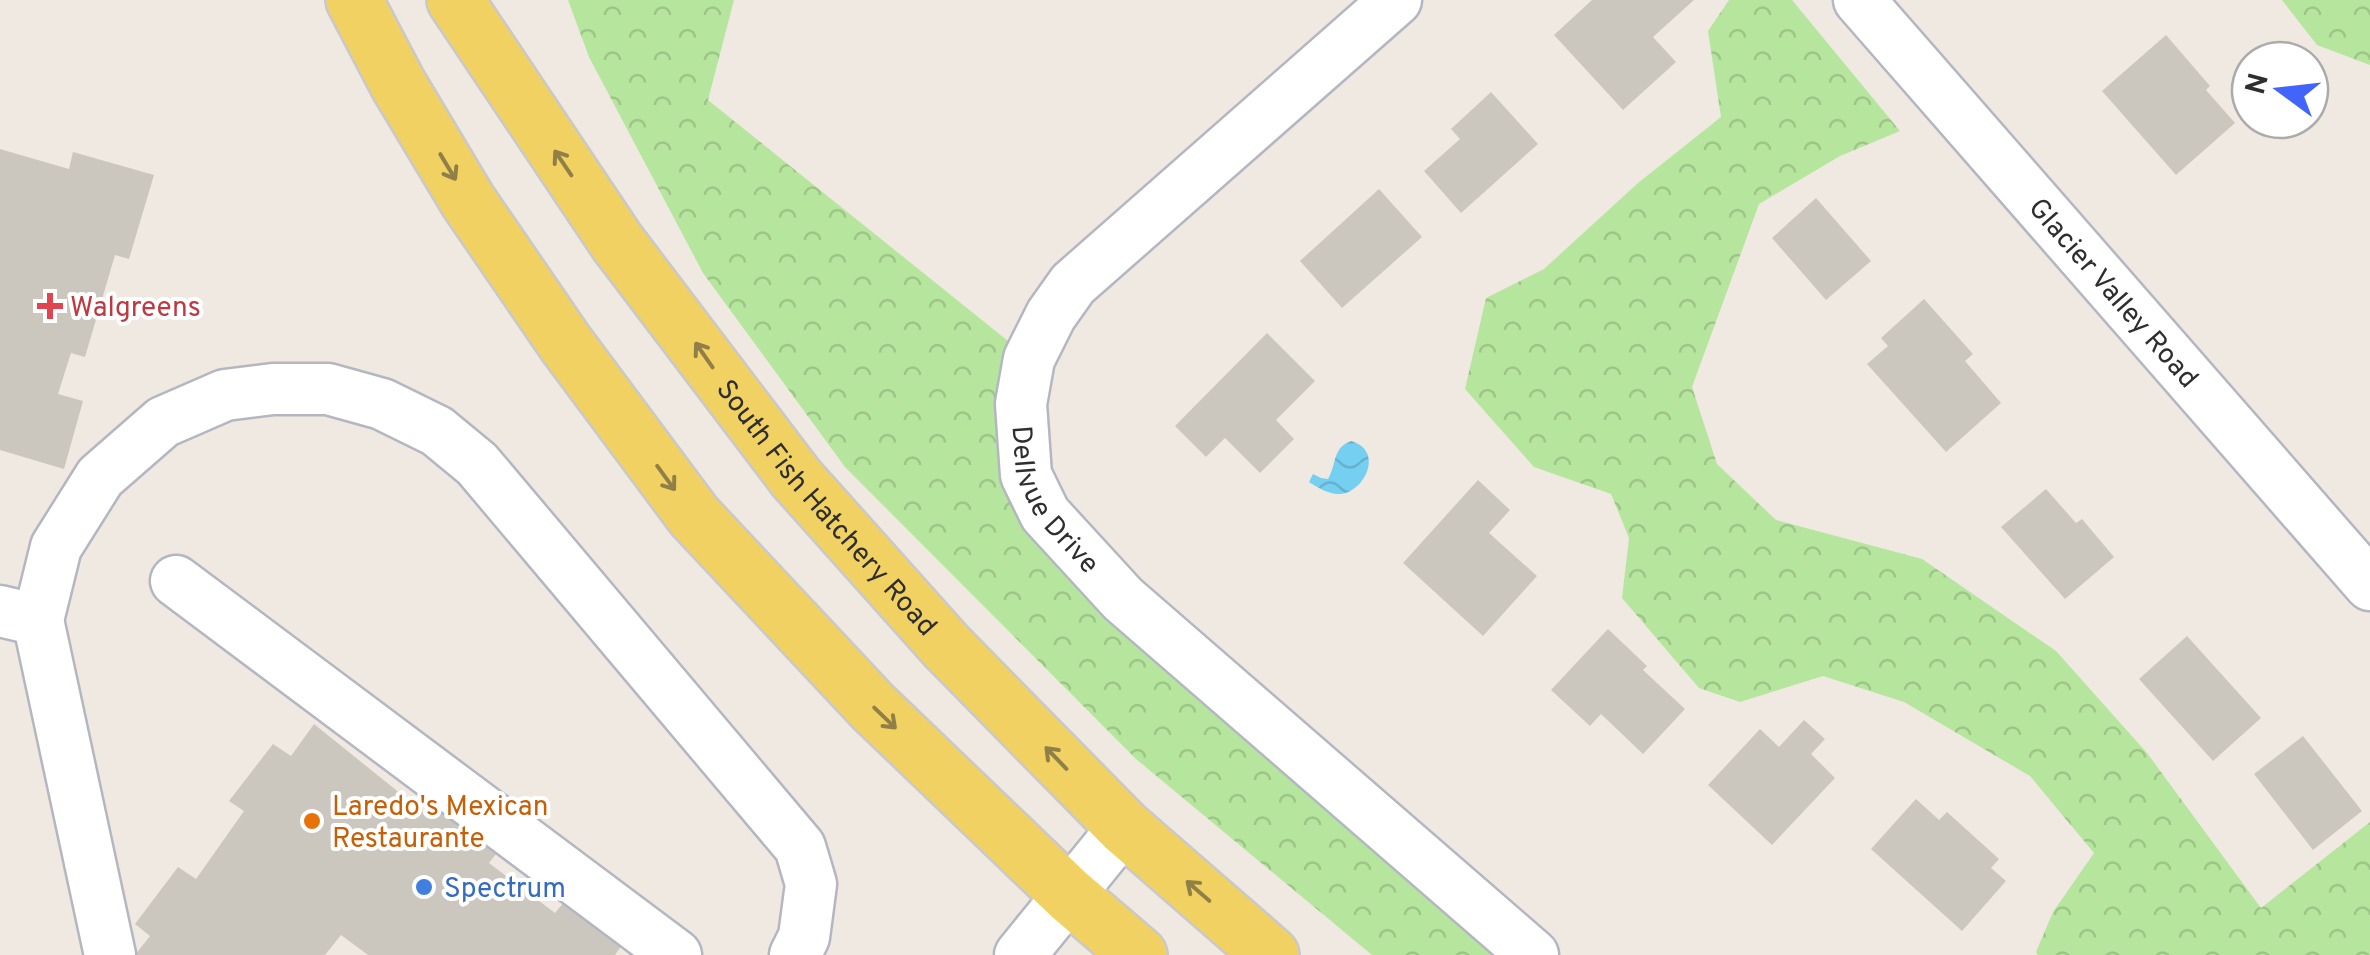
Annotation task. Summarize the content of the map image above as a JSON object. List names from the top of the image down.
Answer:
{
  "streets": {
    "main road": ["South Fish Hatchery Road"],
    "street": ["Glacier Valley Road", "Dellvue Drive"]
  },
  "places": {
    "health": ["Walgreens"],
    "other": ["Laredo's Mexican Restaurante", "Spectrum"]
  },
  "north": "left"
}
